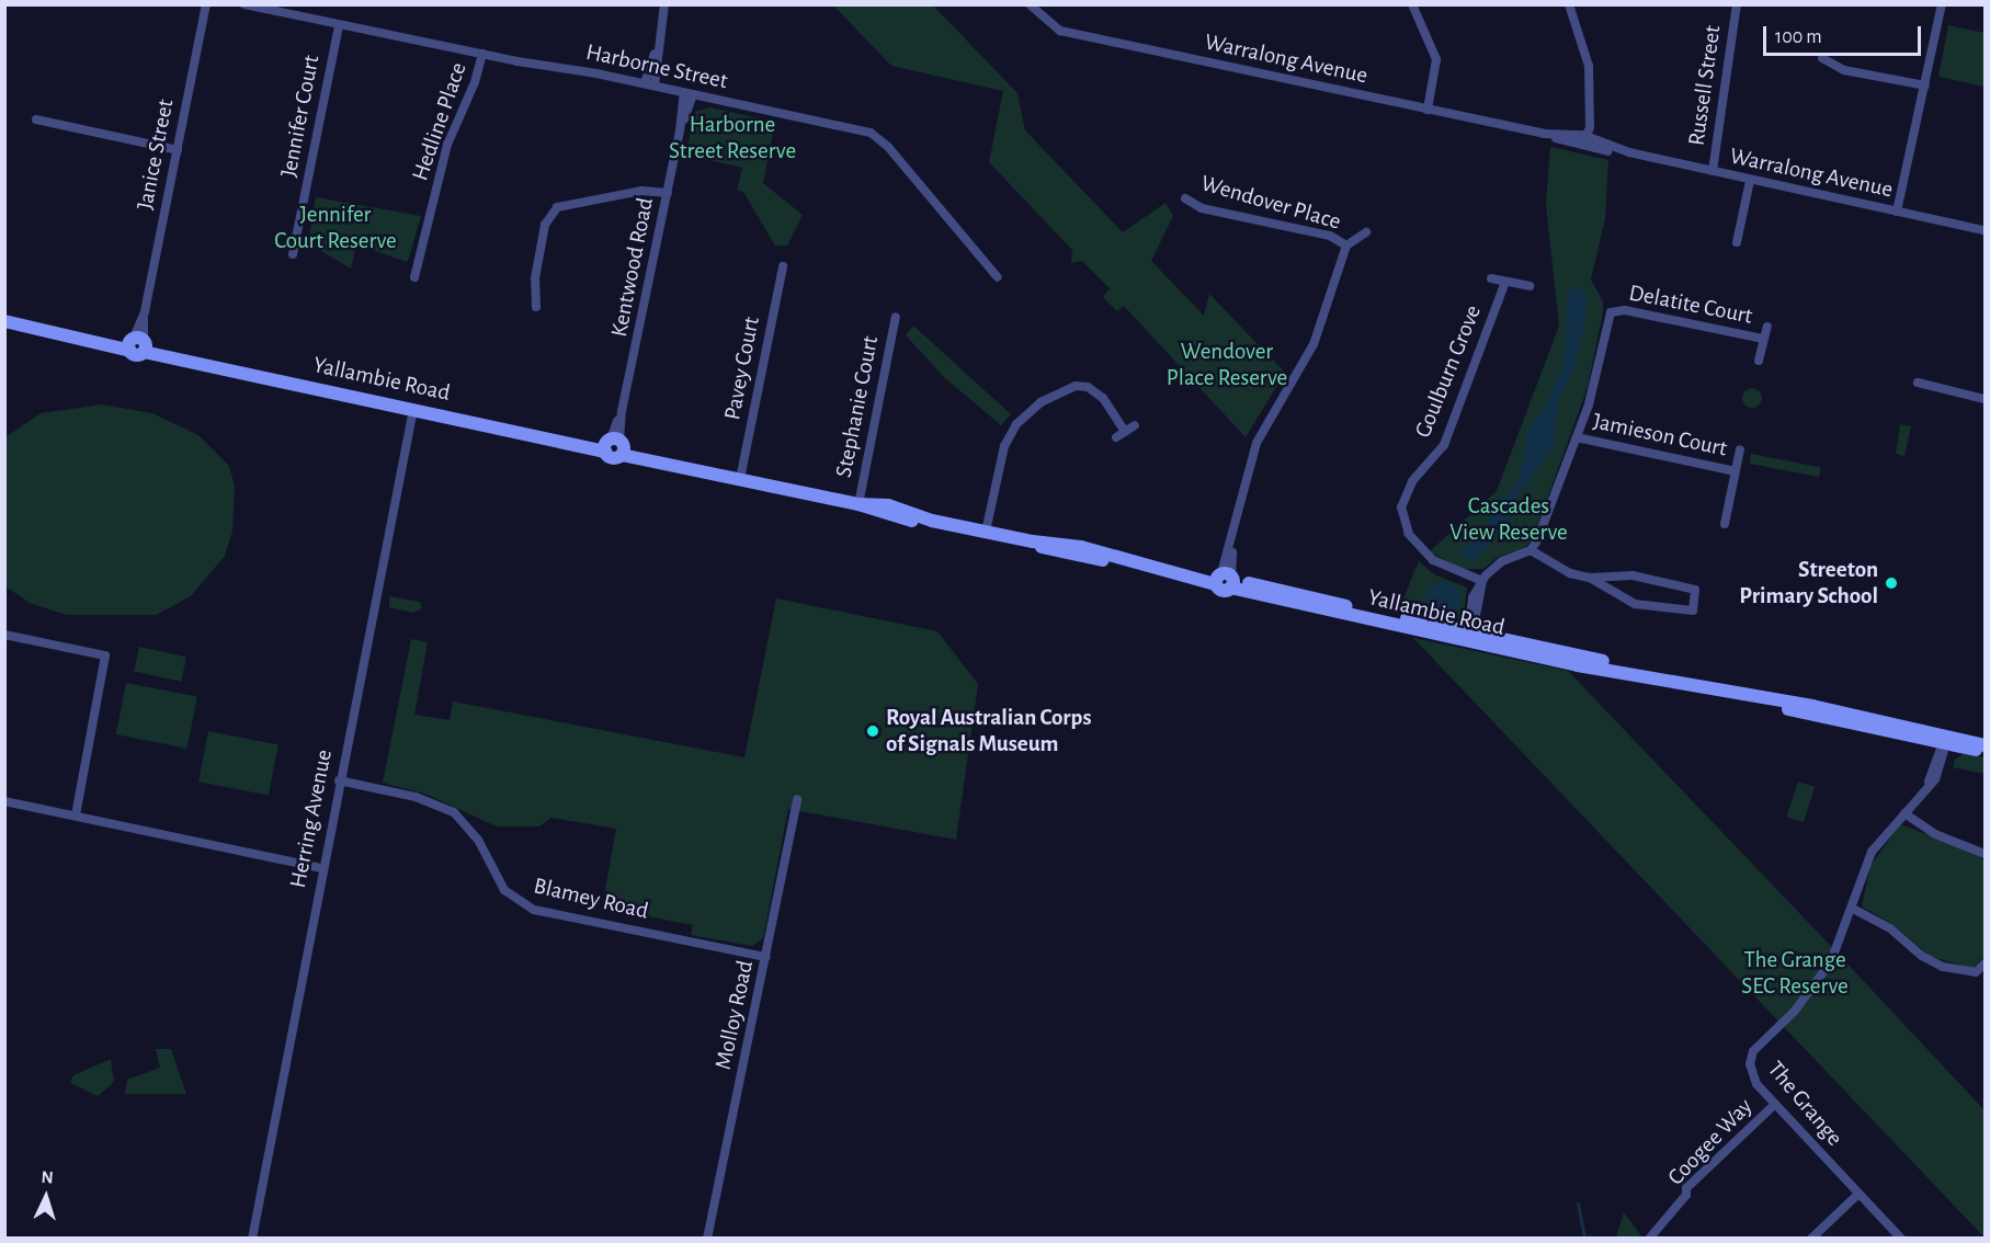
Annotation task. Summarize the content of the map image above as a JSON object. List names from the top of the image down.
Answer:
{
  "streets": {
    "street": [
      "Warralong Avenue",
      "Harborne Street",
      "Russell Street",
      "Jennifer Court",
      "Hedline Place",
      "Janice Street",
      "Wendover Place",
      "Kentwood Road",
      "Delatite Court",
      "Pavey Court",
      "Goulburn Grove",
      "Yallambie Road",
      "Stephanie Court",
      "Jamieson Court",
      "Herring Avenue",
      "Blamey Road",
      "Molloy Road",
      "The Grange",
      "Coogee Way"
    ]
  },
  "crossings": [
    ["Warralong Avenue", "Russell Street"],
    ["Harborne Street", "Jennifer Court"],
    ["Harborne Street", "Hedline Place"],
    ["Harborne Street", "Kentwood Road"],
    ["Janice Street", "Yallambie Road"],
    ["Wendover Place", "Yallambie Road"],
    ["Kentwood Road", "Yallambie Road"],
    ["Delatite Court", "Jamieson Court"],
    ["Pavey Court", "Yallambie Road"],
    ["Yallambie Road", "Stephanie Court"],
    ["Yallambie Road", "Herring Avenue"],
    ["Yallambie Road", "The Grange"],
    ["Herring Avenue", "Blamey Road"],
    ["Blamey Road", "Molloy Road"],
    ["The Grange", "Coogee Way"]
  ],
  "parks": [
    "Harborne Street Reserve",
    "Jennifer Court Reserve",
    "Wendover Place Reserve",
    "Cascades View Reserve",
    "The Grange SEC Reserve"
  ],
  "places": ["Streeton Primary School", "Royal Australian Corps of Signals Museum"],
  "scale_bar": "100 m",
  "north": "top"
}
